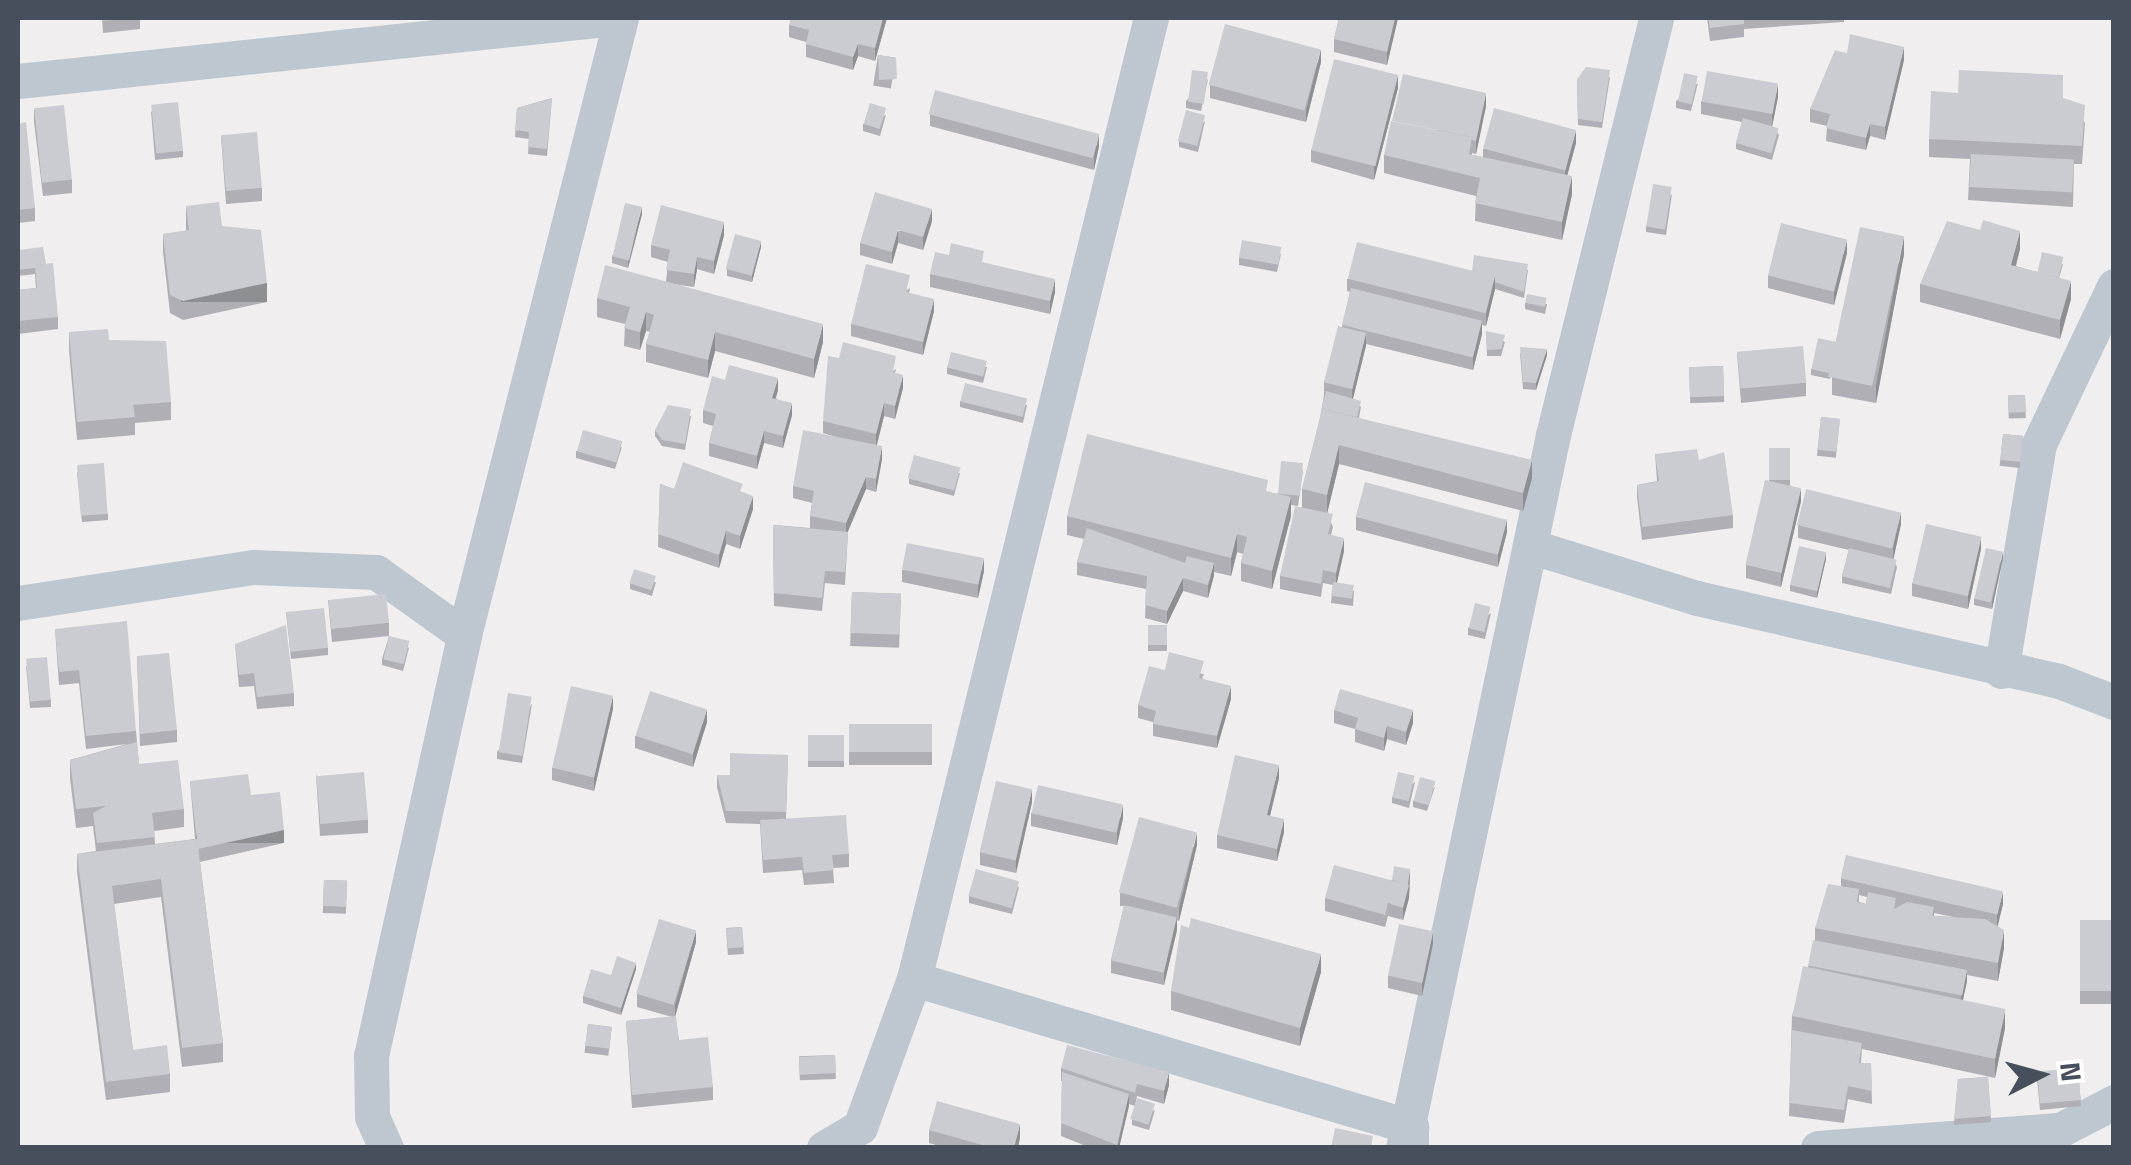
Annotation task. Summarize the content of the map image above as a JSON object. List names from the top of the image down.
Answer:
{
  "north": "right"
}
